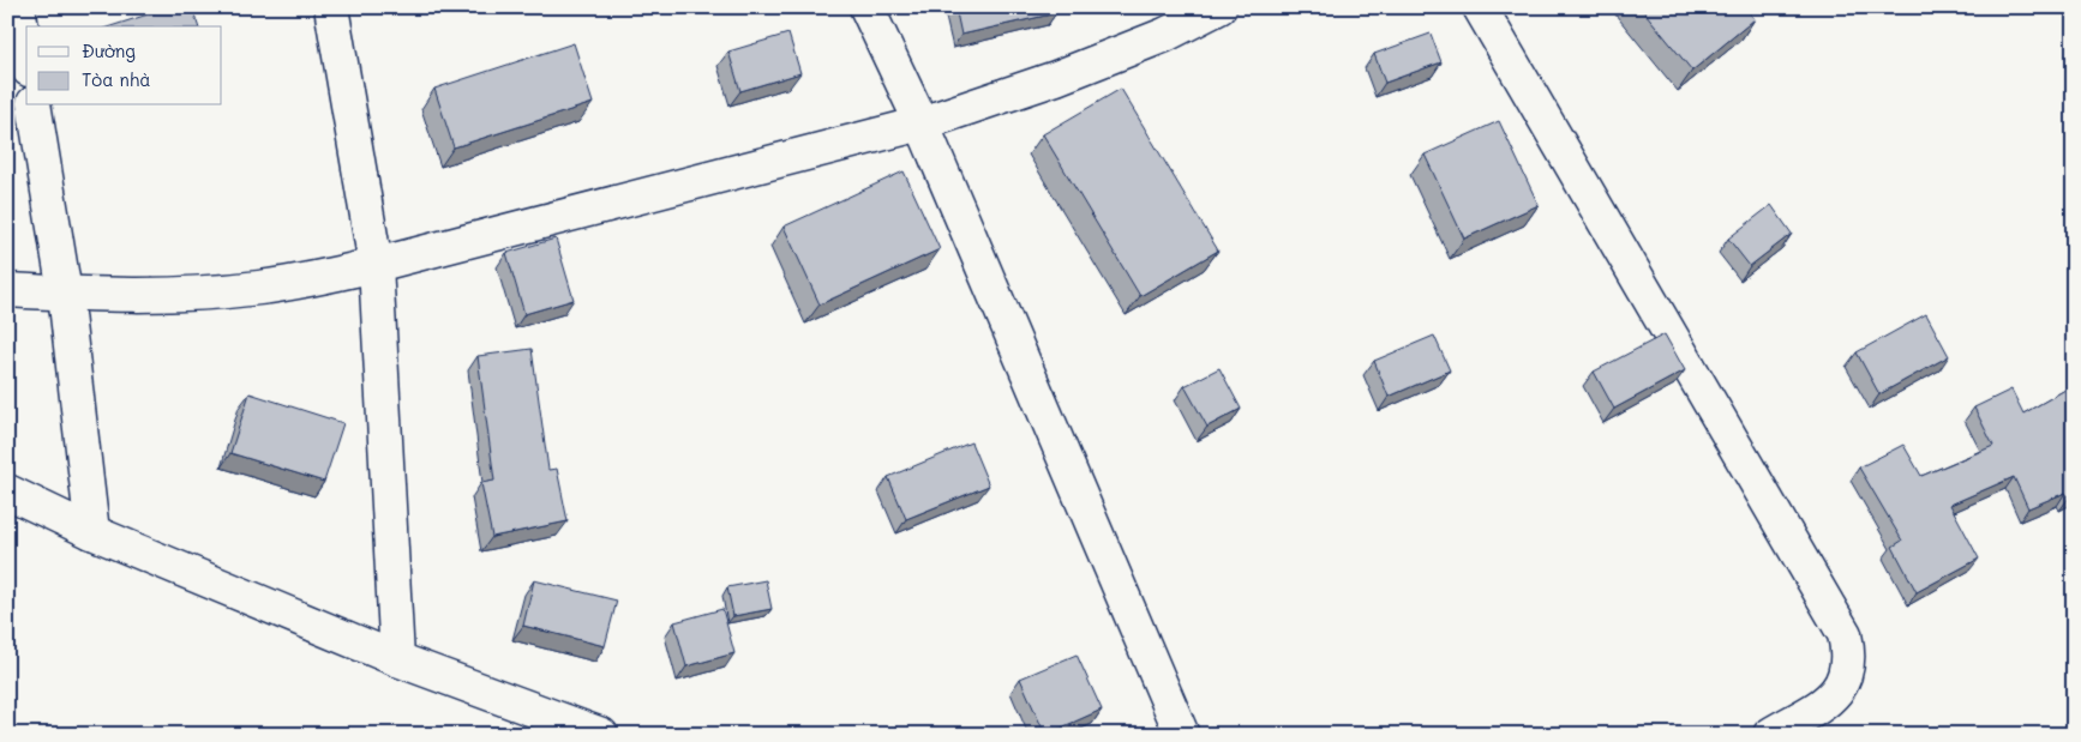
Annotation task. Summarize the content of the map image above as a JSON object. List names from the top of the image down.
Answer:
{
  "legend": ["Đường", "Tòa nhà"]
}
